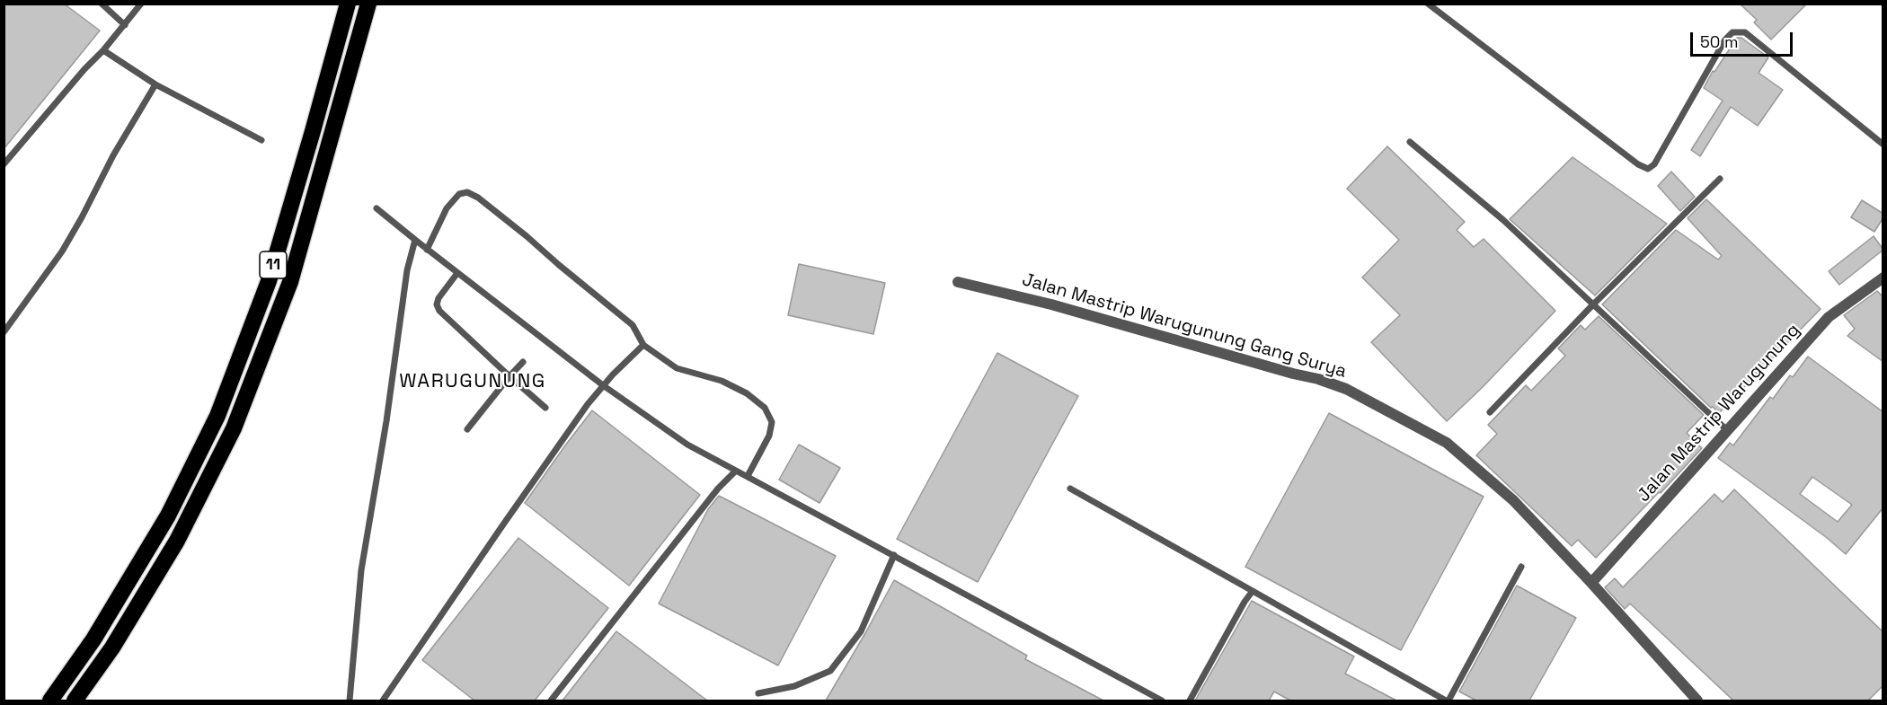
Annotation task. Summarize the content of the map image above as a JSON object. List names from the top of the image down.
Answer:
{
  "streets": {
    "highway": ["11"],
    "street": ["Jalan Mastrip Warugunung Gang Surya", "Jalan Mastrip Warugunung"]
  },
  "crossings": [
    ["Jalan Mastrip Warugunung Gang Surya", "Jalan Mastrip Warugunung"]
  ],
  "districts": ["WARUGUNUNG"],
  "scale_bar": "50 m"
}
